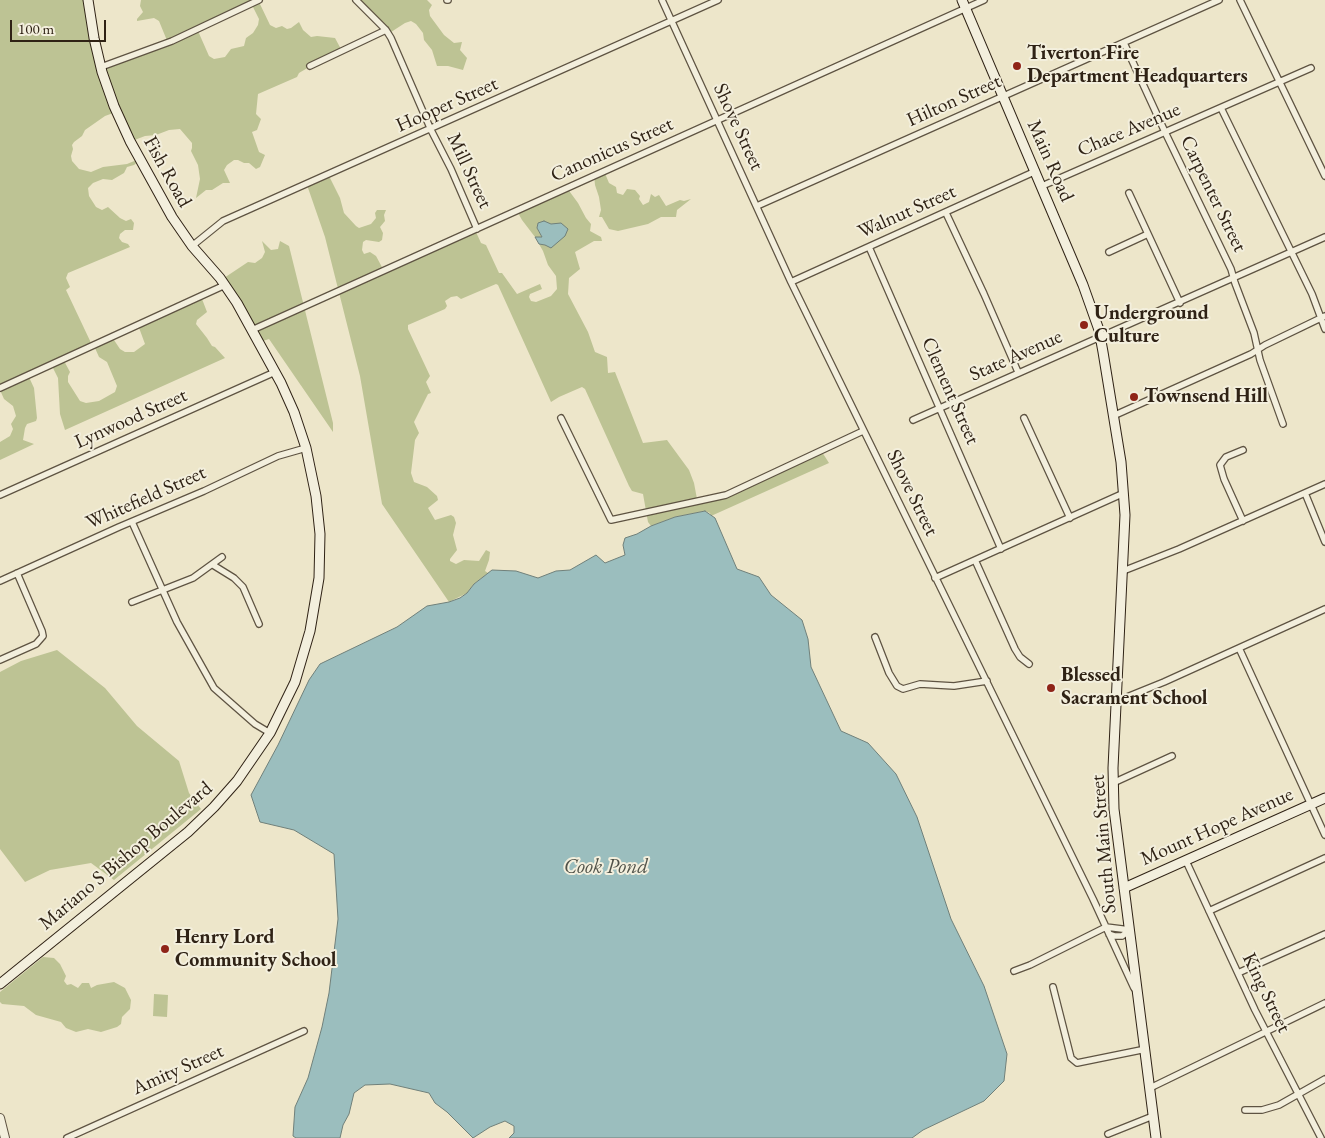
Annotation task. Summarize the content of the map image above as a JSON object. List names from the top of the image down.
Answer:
{
  "streets": {
    "main road": [
      "Main Road",
      "Fish Road",
      "Mount Hope Avenue",
      "South Main Street",
      "Mariano S Bishop Boulevard"
    ],
    "street": [
      "Hilton Street",
      "Hooper Street",
      "Shove Street",
      "Chace Avenue",
      "Canonicus Street",
      "Mill Street",
      "Carpenter Street",
      "Walnut Street",
      "State Avenue",
      "Clement Street",
      "Lynwood Street",
      "Whitefield Street",
      "King Street",
      "Amity Street"
    ]
  },
  "crossings": [
    ["Hilton Street", "Shove Street"],
    ["Hilton Street", "Main Road"],
    ["Hilton Street", "Carpenter Street"],
    ["Hooper Street", "Shove Street"],
    ["Hooper Street", "Mill Street"],
    ["Hooper Street", "Fish Road"],
    ["Shove Street", "Canonicus Street"],
    ["Shove Street", "Walnut Street"],
    ["Shove Street", "South Main Street"],
    ["Chace Avenue", "Main Road"],
    ["Chace Avenue", "Carpenter Street"],
    ["Canonicus Street", "Main Road"],
    ["Canonicus Street", "Mill Street"],
    ["Canonicus Street", "Fish Road"],
    ["Main Road", "Walnut Street"],
    ["Main Road", "State Avenue"],
    ["Main Road", "South Main Street"],
    ["Fish Road", "Lynwood Street"],
    ["Fish Road", "Mariano S Bishop Boulevard"],
    ["Carpenter Street", "State Avenue"],
    ["Walnut Street", "Clement Street"],
    ["State Avenue", "Clement Street"],
    ["State Avenue", "South Main Street"],
    ["Lynwood Street", "Mariano S Bishop Boulevard"],
    ["Whitefield Street", "Mariano S Bishop Boulevard"],
    ["Mount Hope Avenue", "South Main Street"],
    ["Mount Hope Avenue", "King Street"]
  ],
  "water": ["Cook Pond"],
  "places": [
    "Tiverton Fire Department Headquarters",
    "Underground Culture",
    "Townsend Hill",
    "Blessed Sacrament School",
    "Henry Lord Community School"
  ],
  "scale_bar": "100 m"
}
